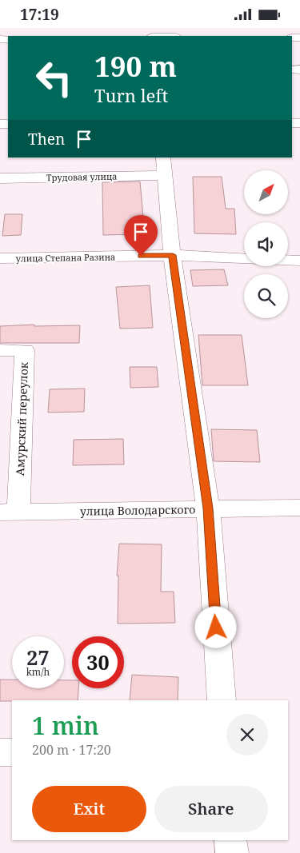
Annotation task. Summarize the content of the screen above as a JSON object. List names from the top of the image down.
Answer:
{
  "streets": {
    "street": [
      "Трудовая улица",
      "улица Степана Разина",
      "Амурский переулок",
      "улица Володарского"
    ]
  },
  "crossings": [
    ["Амурский переулок", "улица Володарского"]
  ],
  "north": "top right",
  "page": {
    "status": "17:19",
    "turn": ["190 m", "Turn left"],
    "then": "Then",
    "speed": "27 km/h",
    "limit": "30",
    "heading": ["1 min", "200 m · 17:20"],
    "buttons": ["Exit", "Share"]
  }
}
